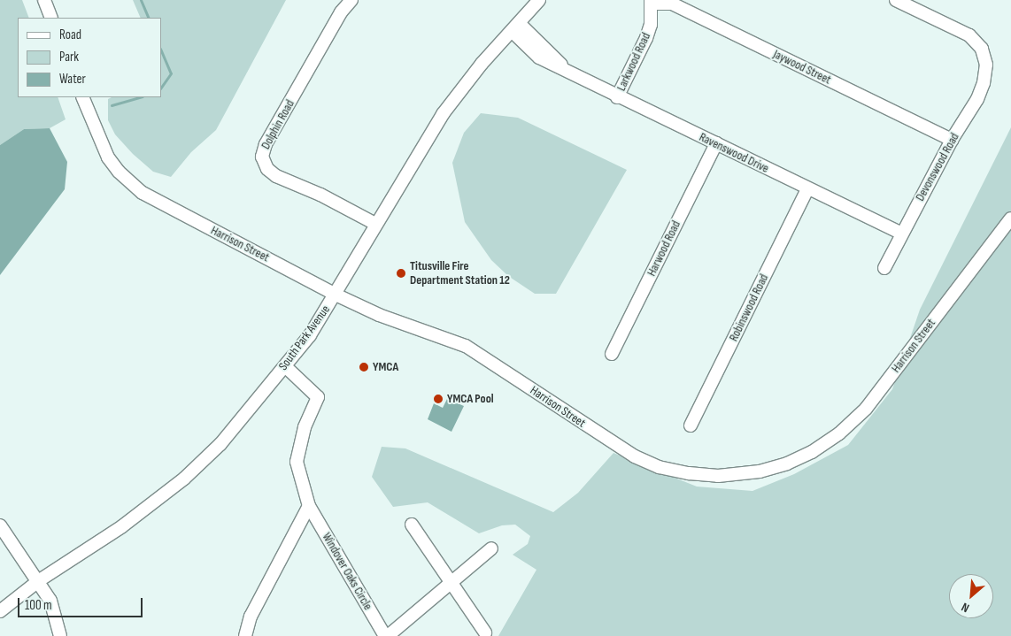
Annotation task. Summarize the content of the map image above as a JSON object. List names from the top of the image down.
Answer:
{
  "streets": {
    "street": [
      "Larkwood Road",
      "Jaywood Street",
      "Dolphin Road",
      "Ravenswood Drive",
      "Devonswood Road",
      "Harrison Street",
      "Harwood Road",
      "Robinswood Road",
      "South Park Avenue",
      "Windover Oaks Circle"
    ]
  },
  "crossings": [
    ["Larkwood Road", "Jaywood Street"],
    ["Larkwood Road", "Ravenswood Drive"],
    ["Jaywood Street", "Devonswood Road"],
    ["Dolphin Road", "South Park Avenue"],
    ["Ravenswood Drive", "Devonswood Road"],
    ["Ravenswood Drive", "Harwood Road"],
    ["Ravenswood Drive", "Robinswood Road"],
    ["Ravenswood Drive", "South Park Avenue"],
    ["Harrison Street", "South Park Avenue"],
    ["South Park Avenue", "Windover Oaks Circle"]
  ],
  "places": ["Titusville Fire Department Station 12", "YMCA", "YMCA Pool"],
  "legend": ["Road", "Park", "Water"],
  "scale_bar": "100 m",
  "north": "bottom left"
}
